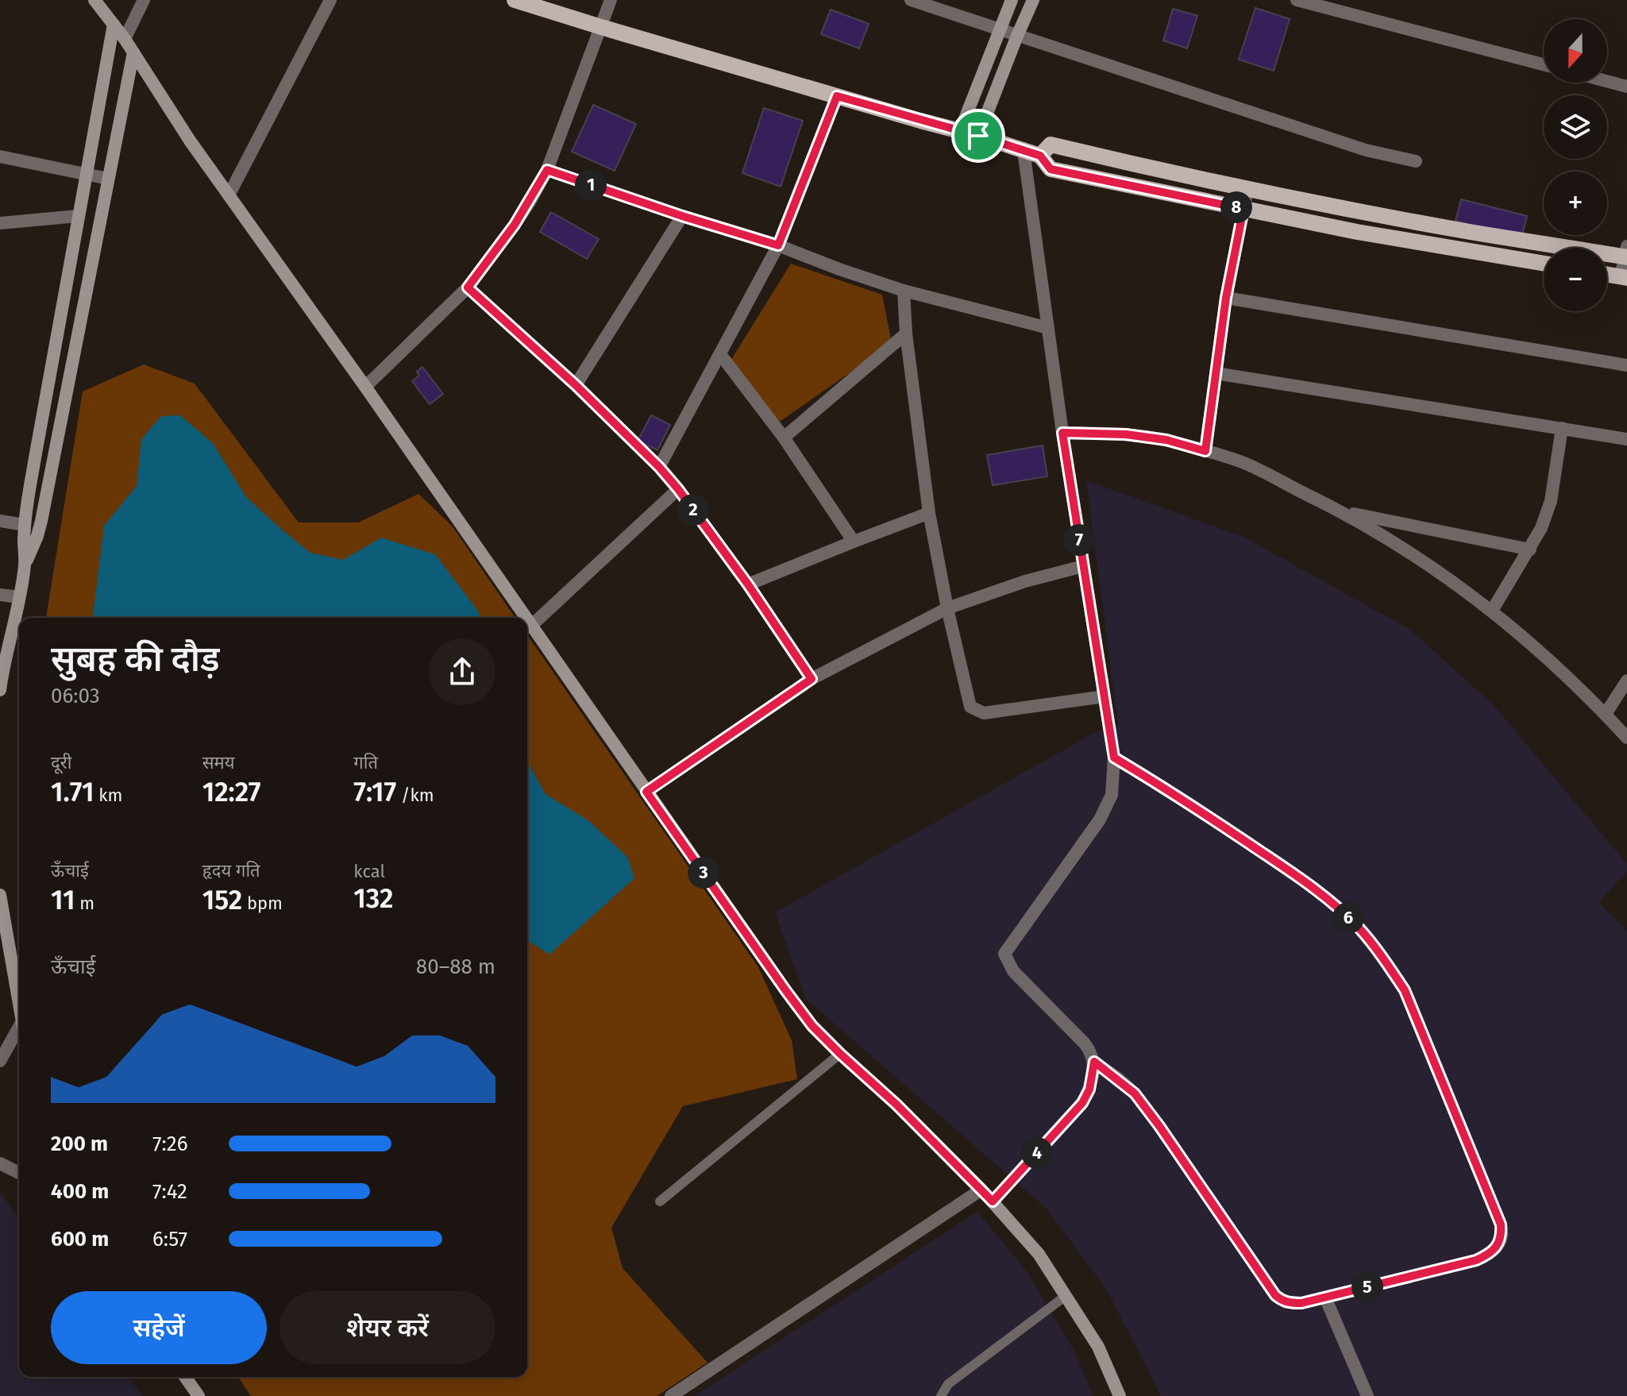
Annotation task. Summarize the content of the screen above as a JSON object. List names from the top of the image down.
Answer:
{
  "north": "bottom",
  "page": {
    "map_buttons": ["+", "−"],
    "pins": [
      "1",
      "8",
      "2",
      "7",
      "3",
      "6",
      "4",
      "5"
    ],
    "heading": ["सुबह की दौड़", "06:03"],
    "stats": [
      ["दूरी", "1.71 km"],
      ["समय", "12:27"],
      ["गति", "7:17 /km"],
      ["ऊँचाई", "11 m"],
      ["हृदय गति", "152 bpm"],
      ["kcal", "132"]
    ],
    "chart": ["ऊँचाई", "80–88 m"],
    "list": [
      {
        "name": "200 m",
        "note": "7:26"
      },
      {
        "name": "400 m",
        "note": "7:42"
      },
      {
        "name": "600 m",
        "note": "6:57"
      }
    ],
    "buttons": ["सहेजें", "शेयर करें"]
  }
}
